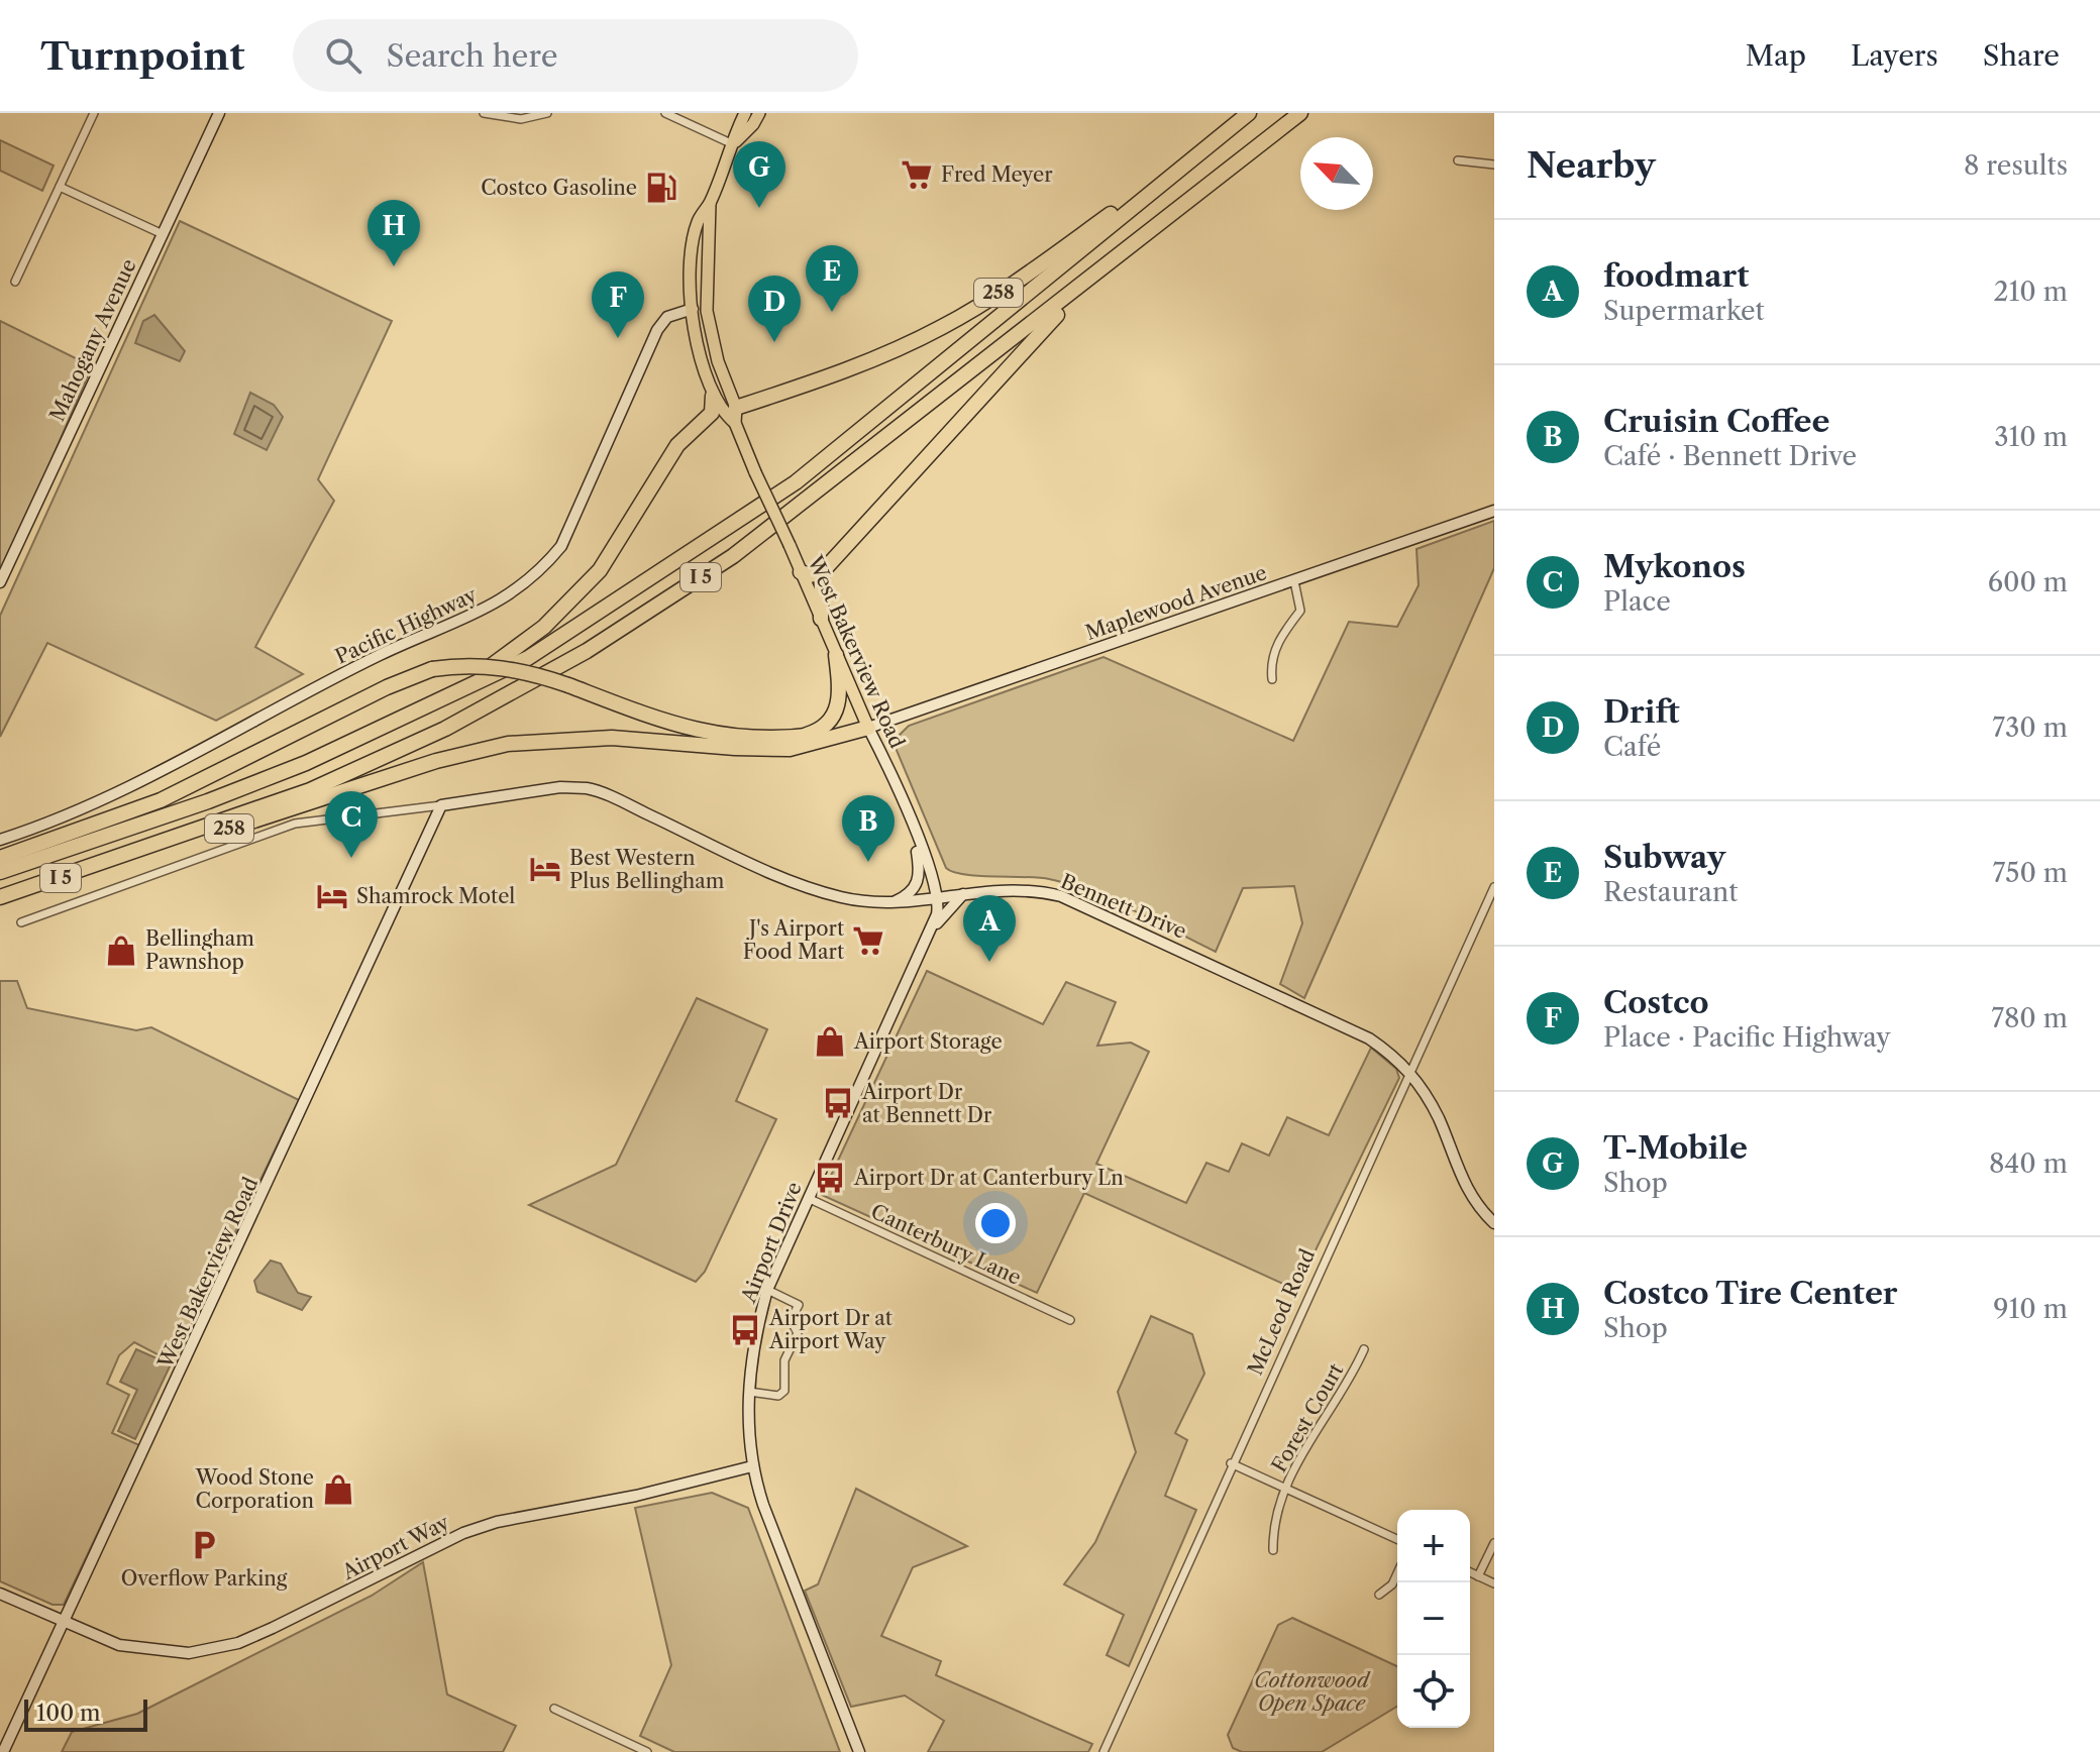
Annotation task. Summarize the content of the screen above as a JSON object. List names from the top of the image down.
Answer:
{
  "streets": {
    "highway": ["258", "I 5"],
    "main road": ["West Bakerview Road"],
    "street": [
      "Mahogany Avenue",
      "Maplewood Avenue",
      "Pacific Highway",
      "Bennett Drive",
      "Airport Drive",
      "Canterbury Lane",
      "McLeod Road",
      "Forest Court",
      "Airport Way"
    ]
  },
  "crossings": [
    ["258", "I 5"],
    ["258", "Maplewood Avenue"],
    ["258", "West Bakerview Road"],
    ["Maplewood Avenue", "West Bakerview Road"],
    ["Pacific Highway", "West Bakerview Road"],
    ["West Bakerview Road", "Bennett Drive"],
    ["West Bakerview Road", "Airport Drive"],
    ["West Bakerview Road", "Airport Way"],
    ["Bennett Drive", "Airport Drive"],
    ["Bennett Drive", "McLeod Road"],
    ["Airport Drive", "Canterbury Lane"],
    ["Airport Drive", "Airport Way"]
  ],
  "parks": ["Cottonwood Open Space"],
  "places": {
    "supermarket": ["Fred Meyer", "J's Airport Food Mart"],
    "fuel station": ["Costco Gasoline"],
    "hotel": ["Best Western Plus Bellingham", "Shamrock Motel"],
    "shop": ["Bellingham Pawnshop", "Airport Storage", "Wood Stone Corporation"],
    "bus stop": ["Airport Dr at Bennett Dr", "Airport Dr at Canterbury Ln", "Airport Dr at Airport Way"],
    "parking": ["Overflow Parking"]
  },
  "scale_bar": "100 m",
  "north": "top left",
  "page": {
    "header": "Turnpoint",
    "search": "Search here",
    "nav": ["Map", "Layers", "Share"],
    "heading": ["Nearby", "8 results"],
    "pins": [
      "G",
      "H",
      "E",
      "F",
      "D",
      "C",
      "B",
      "A"
    ],
    "list": [
      {
        "mark": "A",
        "name": "foodmart",
        "note": "Supermarket",
        "value": "210 m"
      },
      {
        "mark": "B",
        "name": "Cruisin Coffee",
        "note": "Café · Bennett Drive",
        "value": "310 m"
      },
      {
        "mark": "C",
        "name": "Mykonos",
        "note": "Place",
        "value": "600 m"
      },
      {
        "mark": "D",
        "name": "Drift",
        "note": "Café",
        "value": "730 m"
      },
      {
        "mark": "E",
        "name": "Subway",
        "note": "Restaurant",
        "value": "750 m"
      },
      {
        "mark": "F",
        "name": "Costco",
        "note": "Place · Pacific Highway",
        "value": "780 m"
      },
      {
        "mark": "G",
        "name": "T-Mobile",
        "note": "Shop",
        "value": "840 m"
      },
      {
        "mark": "H",
        "name": "Costco Tire Center",
        "note": "Shop",
        "value": "910 m"
      }
    ],
    "map_buttons": ["+", "−"],
    "scale": "100 m"
  }
}
